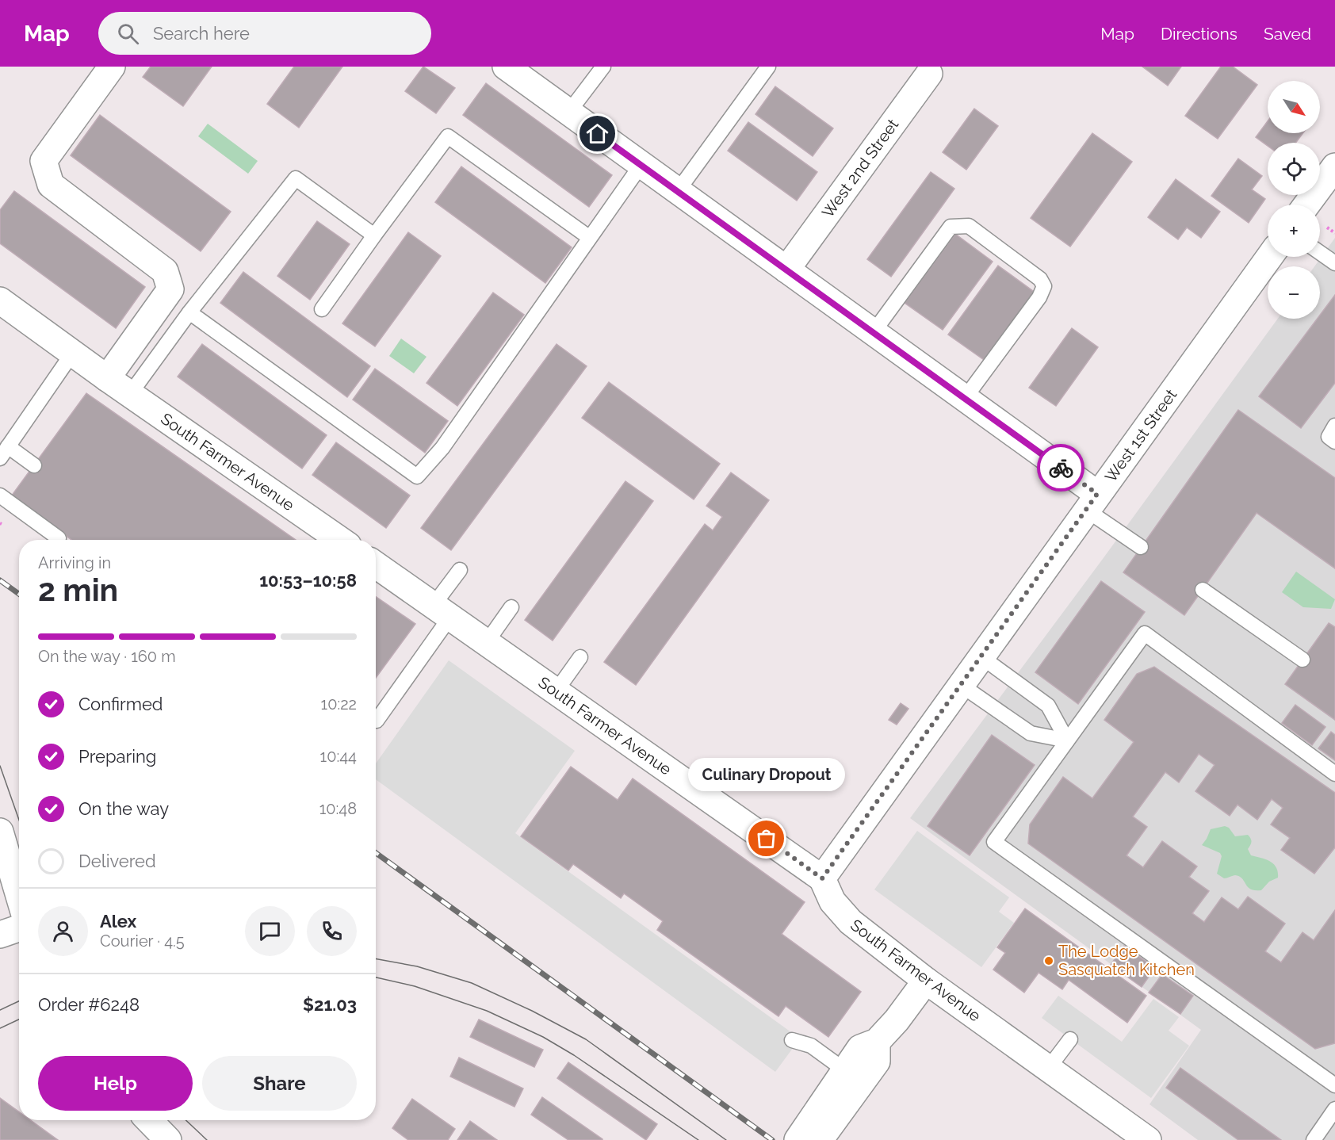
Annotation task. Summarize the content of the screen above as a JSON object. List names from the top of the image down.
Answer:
{
  "streets": {
    "street": ["West 2nd Street", "West 1st Street", "South Farmer Avenue"]
  },
  "crossings": [
    ["West 1st Street", "South Farmer Avenue"]
  ],
  "places": ["Culinary Dropout", "The Lodge Sasquatch Kitchen"],
  "north": "bottom right",
  "page": {
    "header": "Map",
    "search": "Search here",
    "nav": ["Map", "Directions", "Saved"],
    "map_buttons": ["+", "−"],
    "heading": ["2 min", "Arriving in", "10:53–10:58"],
    "panel": [
      "Alex",
      "Courier · 4.5",
      "Order #6248",
      "$21.03"
    ],
    "bar": "On the way · 160 m",
    "list": [
      ["Confirmed", "10:22"],
      ["Preparing", "10:44"],
      ["On the way", "10:48"],
      "Delivered"
    ],
    "bubble": "Culinary Dropout",
    "buttons": ["Help", "Share"]
  }
}
